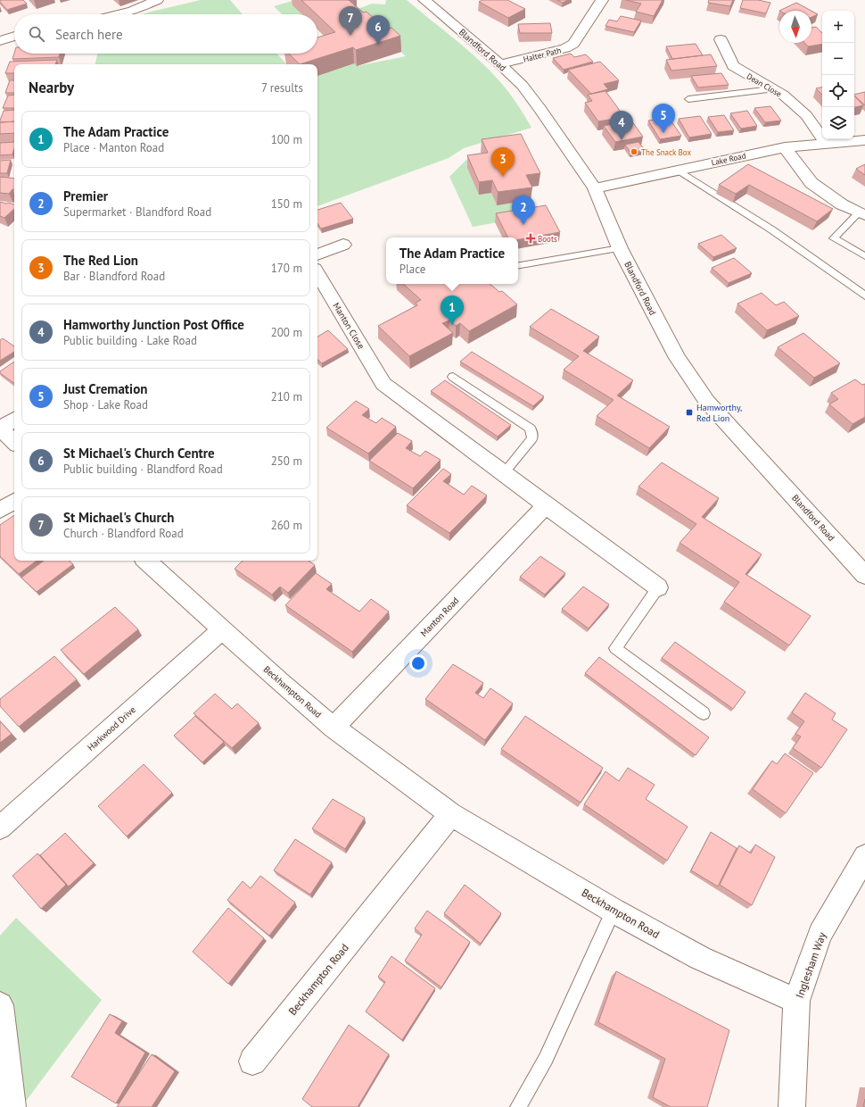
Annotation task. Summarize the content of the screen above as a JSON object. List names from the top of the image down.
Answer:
{
  "streets": {
    "street": [
      "Blandford Road",
      "Halter Path",
      "Dean Close",
      "Lake Road",
      "Manton Close",
      "Manton Road",
      "Beckhampton Road",
      "Harkwood Drive",
      "Inglesham Way"
    ]
  },
  "crossings": [
    ["Blandford Road", "Halter Path"],
    ["Blandford Road", "Lake Road"],
    ["Dean Close", "Lake Road"],
    ["Manton Road", "Beckhampton Road"],
    ["Beckhampton Road", "Harkwood Drive"],
    ["Beckhampton Road", "Inglesham Way"]
  ],
  "places": {
    "other": ["The Snack Box"],
    "health": ["Boots"],
    "transit": ["Hamworthy, Red Lion"]
  },
  "north": "bottom",
  "page": {
    "pins": [
      "7",
      "6",
      "5",
      "4",
      "3",
      "2",
      "1"
    ],
    "map_buttons": ["+", "−"],
    "search": "Search here",
    "heading": ["Nearby", "7 results"],
    "list": [
      {
        "mark": "1",
        "name": "The Adam Practice",
        "note": "Place · Manton Road",
        "value": "100 m"
      },
      {
        "mark": "2",
        "name": "Premier",
        "note": "Supermarket · Blandford Road",
        "value": "150 m"
      },
      {
        "mark": "3",
        "name": "The Red Lion",
        "note": "Bar · Blandford Road",
        "value": "170 m"
      },
      {
        "mark": "4",
        "name": "Hamworthy Junction Post Office",
        "note": "Public building · Lake Road",
        "value": "200 m"
      },
      {
        "mark": "5",
        "name": "Just Cremation",
        "note": "Shop · Lake Road",
        "value": "210 m"
      },
      {
        "mark": "6",
        "name": "St Michael's Church Centre",
        "note": "Public building · Blandford Road",
        "value": "250 m"
      },
      {
        "mark": "7",
        "name": "St Michael's Church",
        "note": "Church · Blandford Road",
        "value": "260 m"
      }
    ],
    "popup": ["The Adam Practice", "Place"]
  }
}
